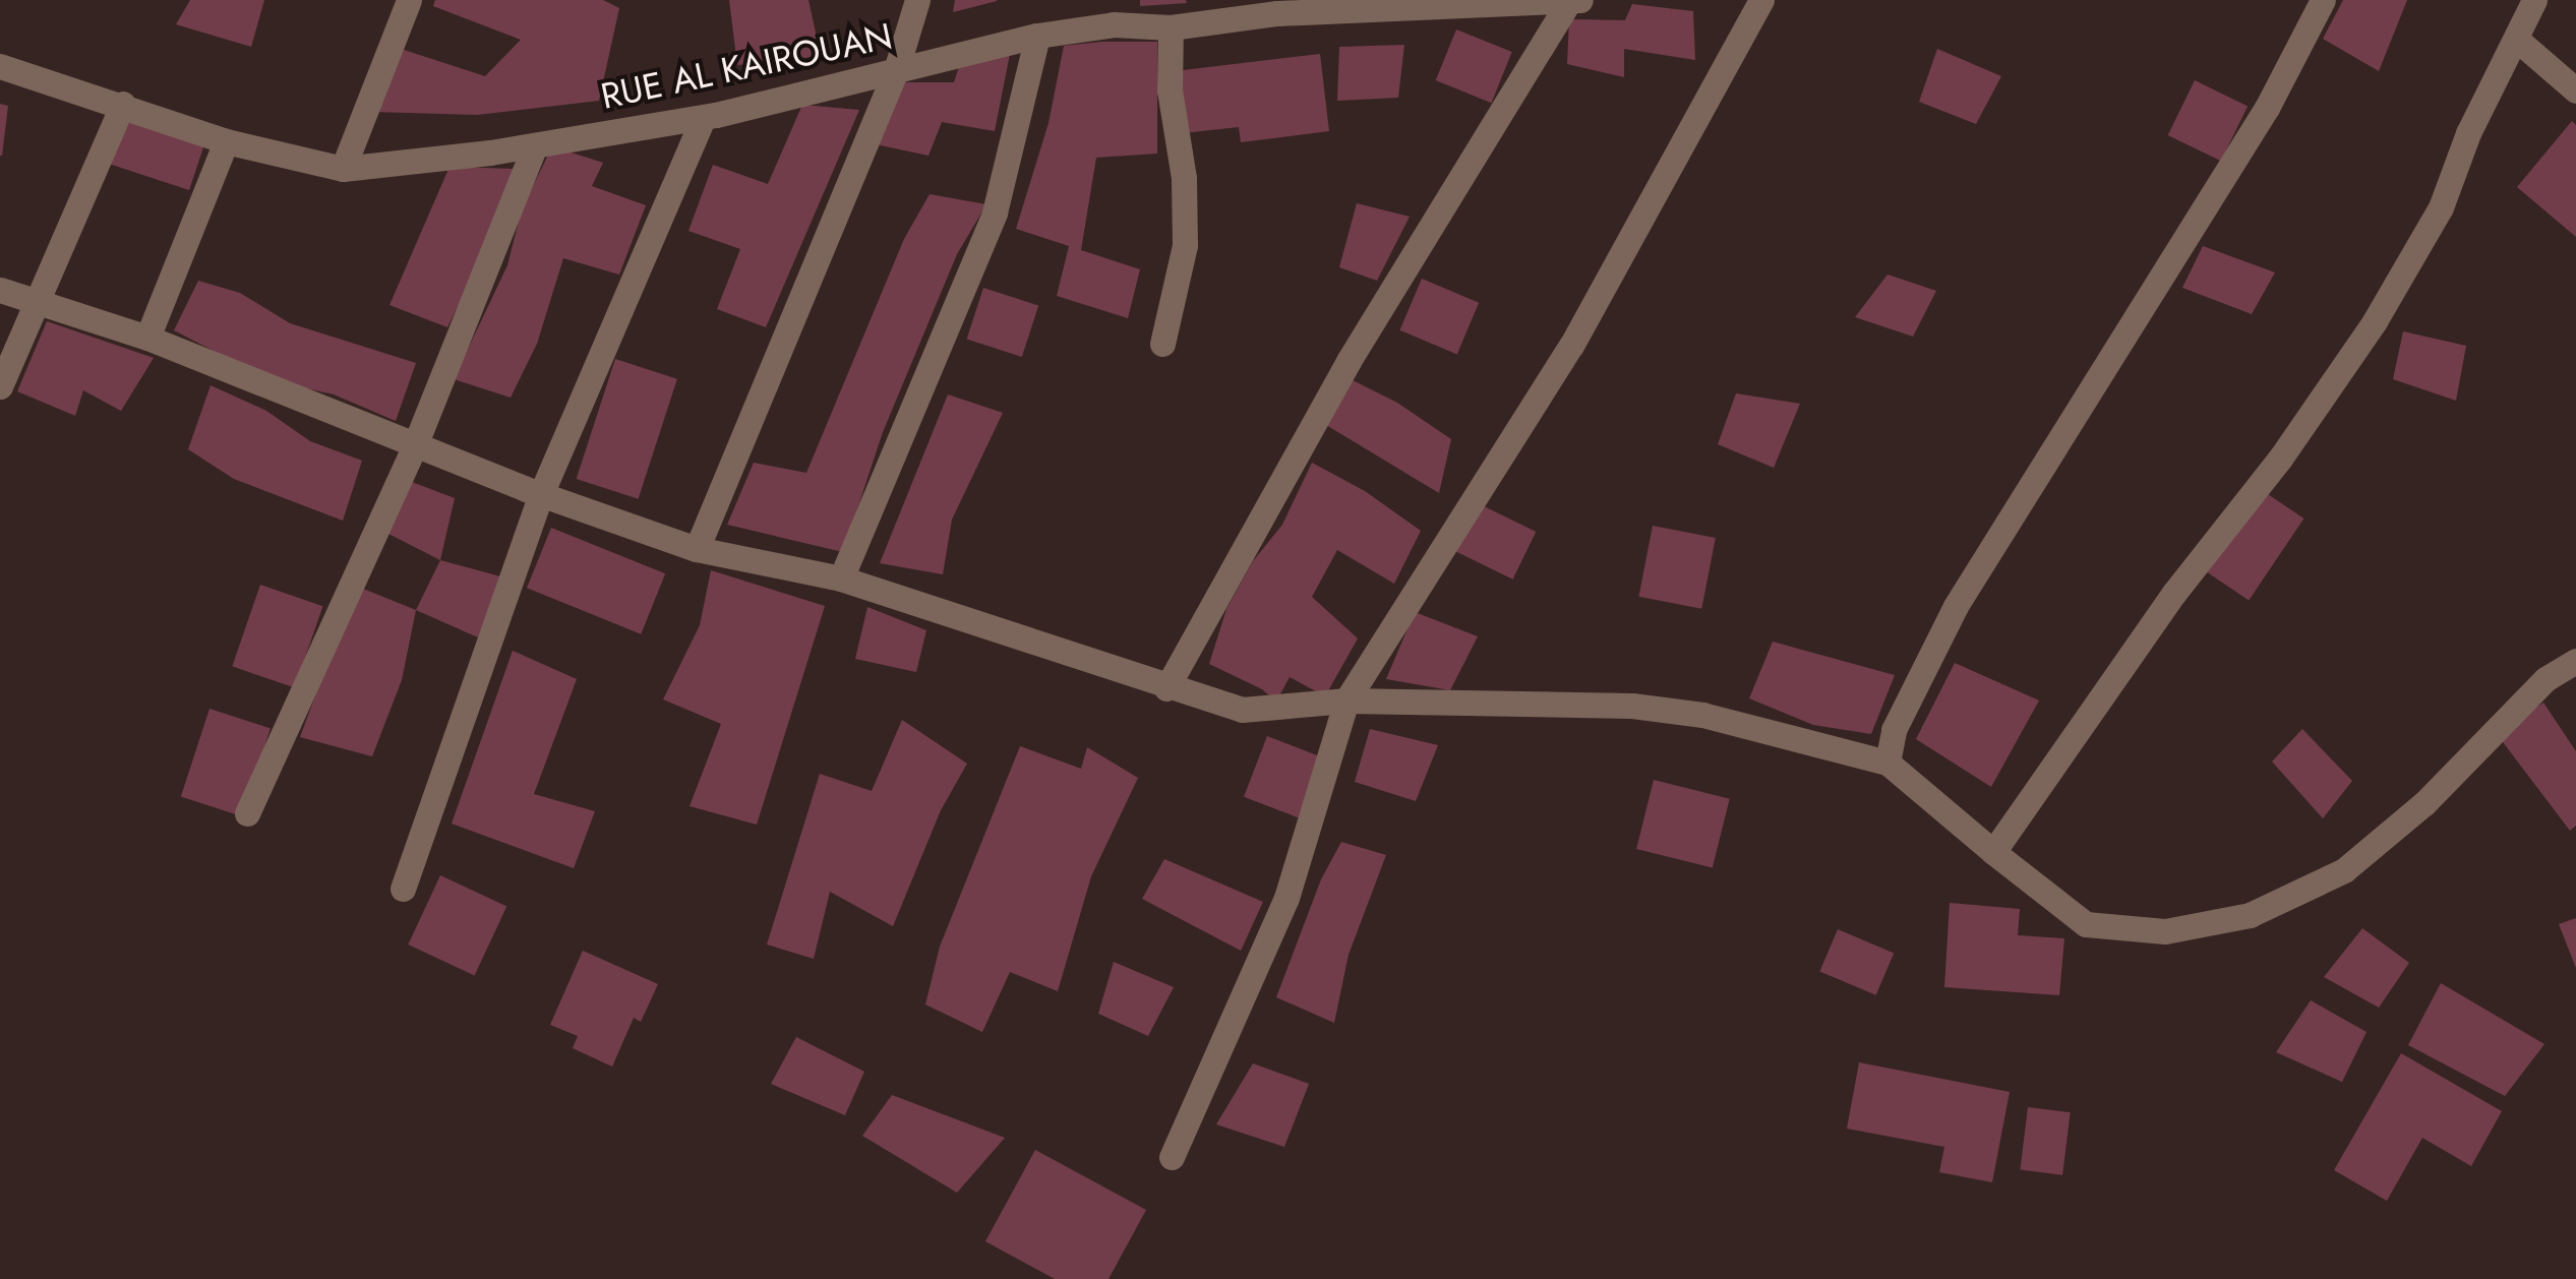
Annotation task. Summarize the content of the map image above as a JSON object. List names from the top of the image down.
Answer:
{
  "streets": {
    "street": ["RUE AL KAIROUAN"]
  }
}
